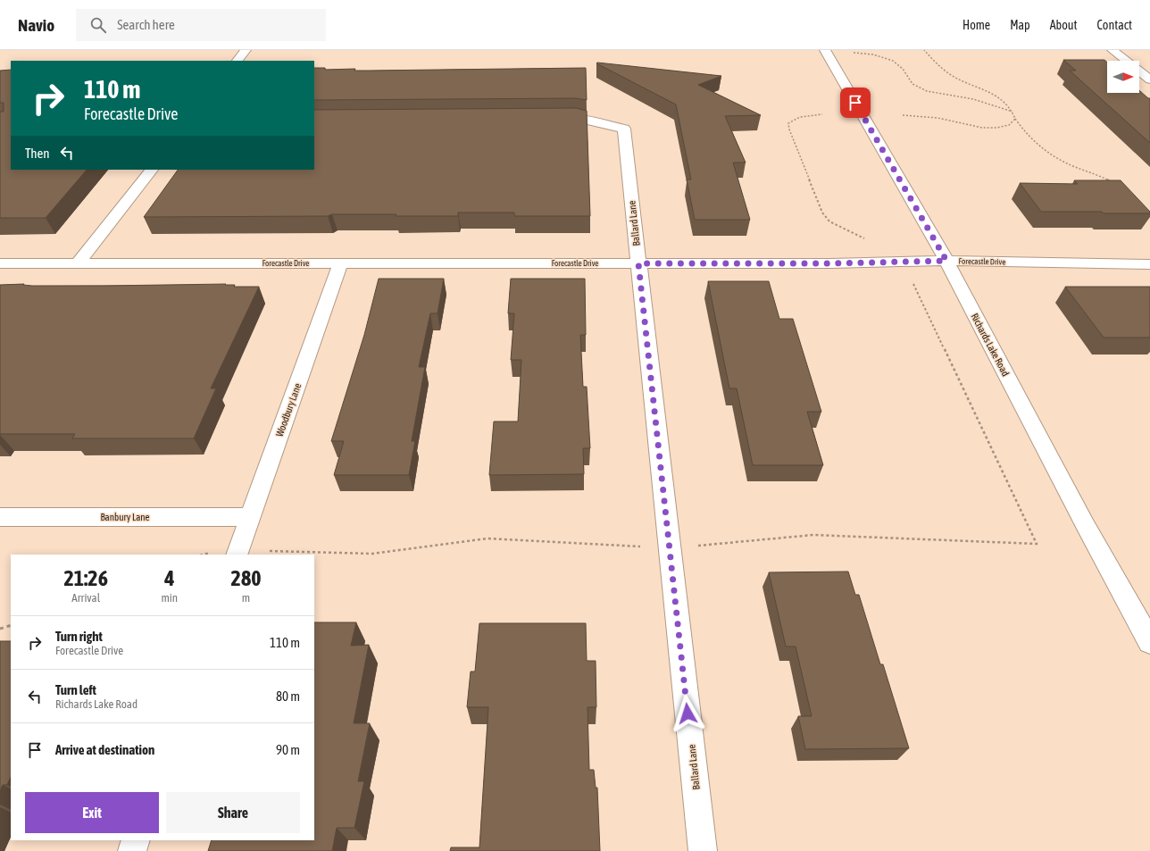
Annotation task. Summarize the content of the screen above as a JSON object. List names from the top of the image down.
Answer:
{
  "streets": {
    "street": [
      "Ballard Lane",
      "Forecastle Drive",
      "Richards Lake Road",
      "Woodbury Lane",
      "Banbury Lane"
    ]
  },
  "crossings": [
    ["Ballard Lane", "Forecastle Drive"],
    ["Forecastle Drive", "Richards Lake Road"],
    ["Forecastle Drive", "Woodbury Lane"],
    ["Woodbury Lane", "Banbury Lane"]
  ],
  "north": "right",
  "page": {
    "header": "Navio",
    "search": "Search here",
    "nav": [
      "Home",
      "Map",
      "About",
      "Contact"
    ],
    "turn": ["110 m", "Forecastle Drive"],
    "then": "Then",
    "eta": [
      "21:26",
      "Arrival",
      "4",
      "min",
      "280",
      "m"
    ],
    "list": [
      {
        "name": "Turn right",
        "note": "Forecastle Drive",
        "value": "110 m"
      },
      {
        "name": "Turn left",
        "note": "Richards Lake Road",
        "value": "80 m"
      },
      {
        "name": "Arrive at destination",
        "value": "90 m"
      }
    ],
    "buttons": ["Exit", "Share"]
  }
}
